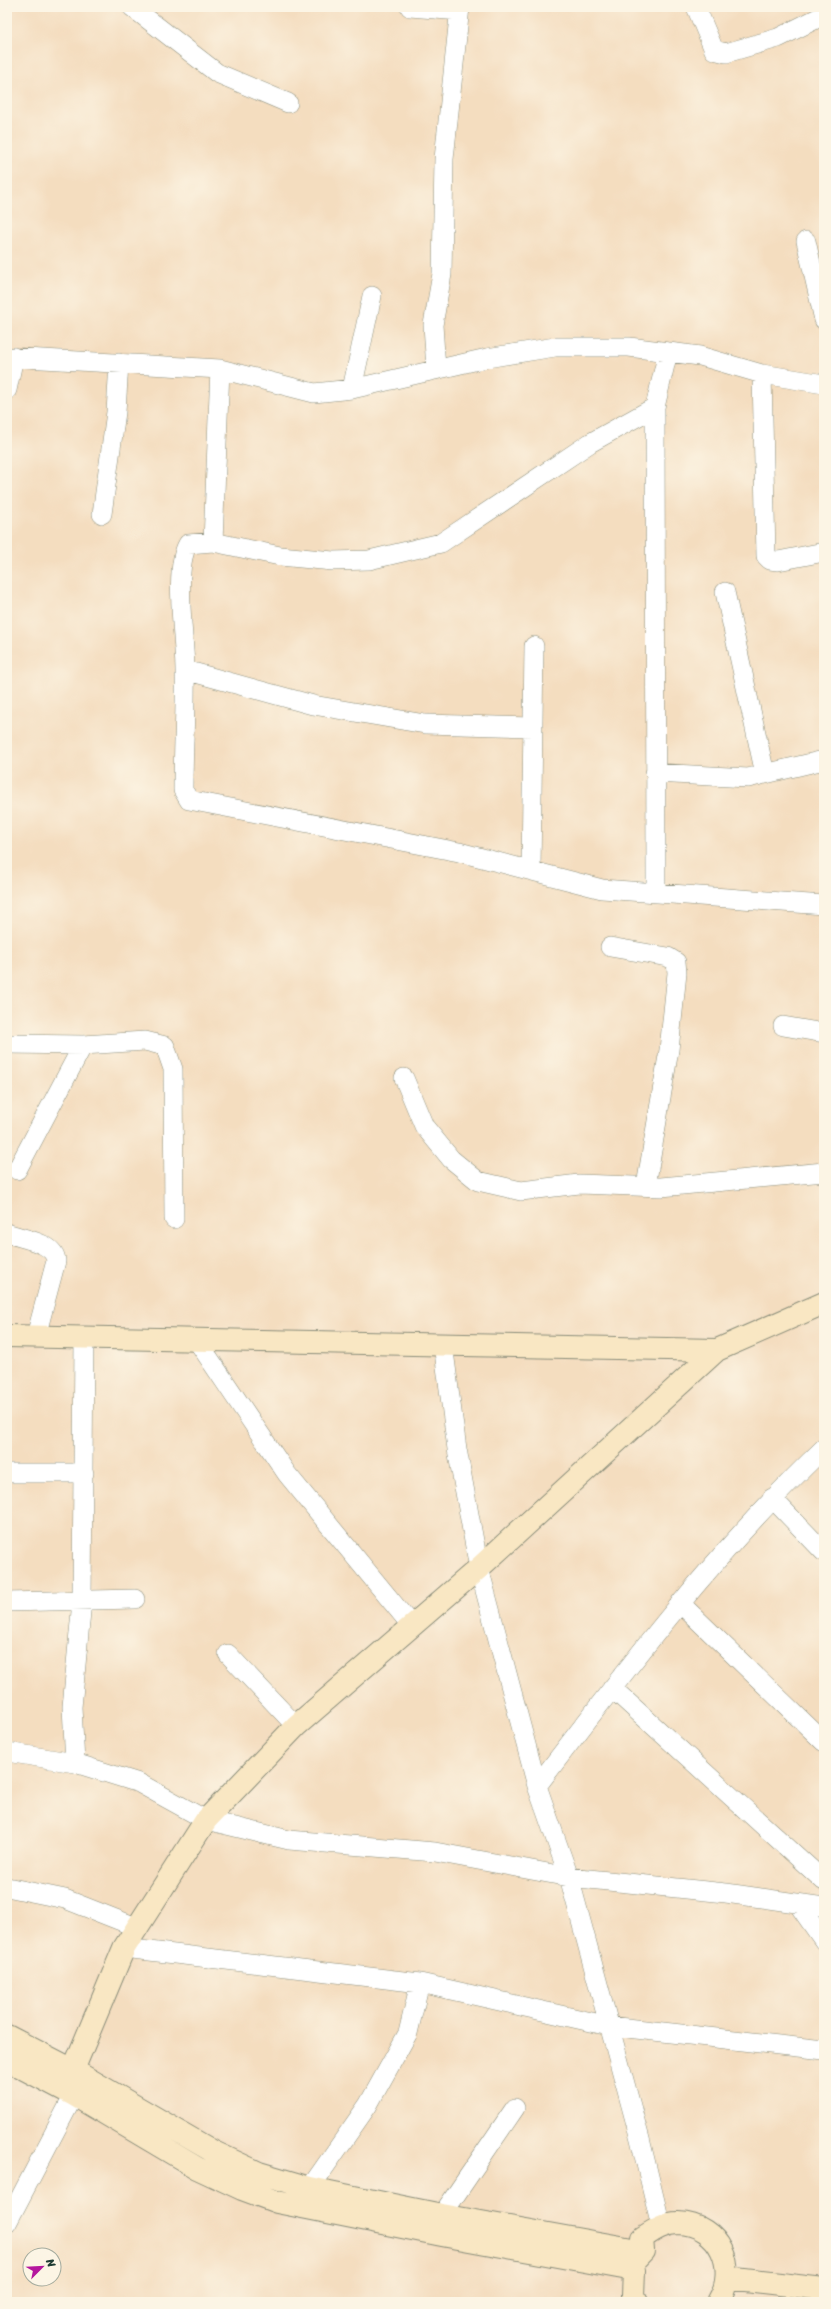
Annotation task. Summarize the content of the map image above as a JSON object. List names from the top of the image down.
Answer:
{
  "north": "top right"
}
